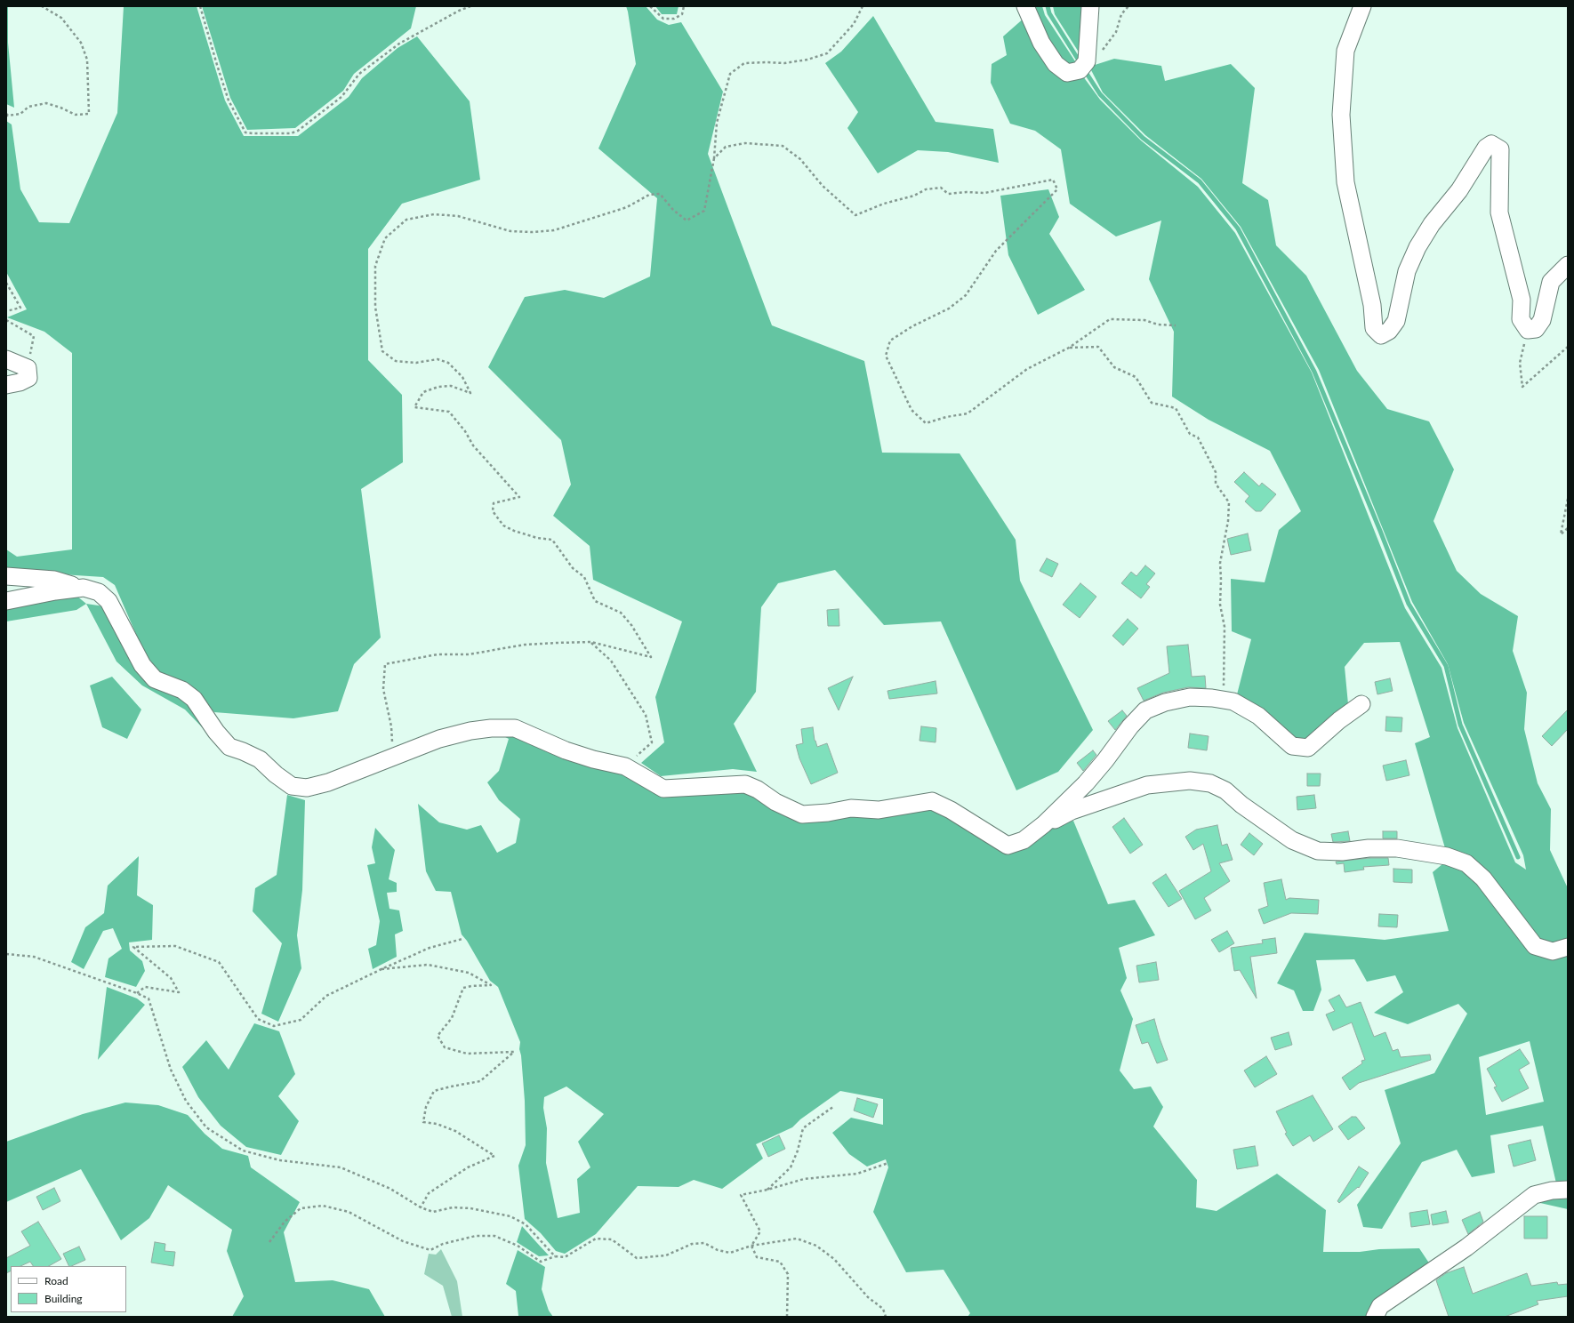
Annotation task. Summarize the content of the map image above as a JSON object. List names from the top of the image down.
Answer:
{
  "legend": ["Road", "Building"]
}
